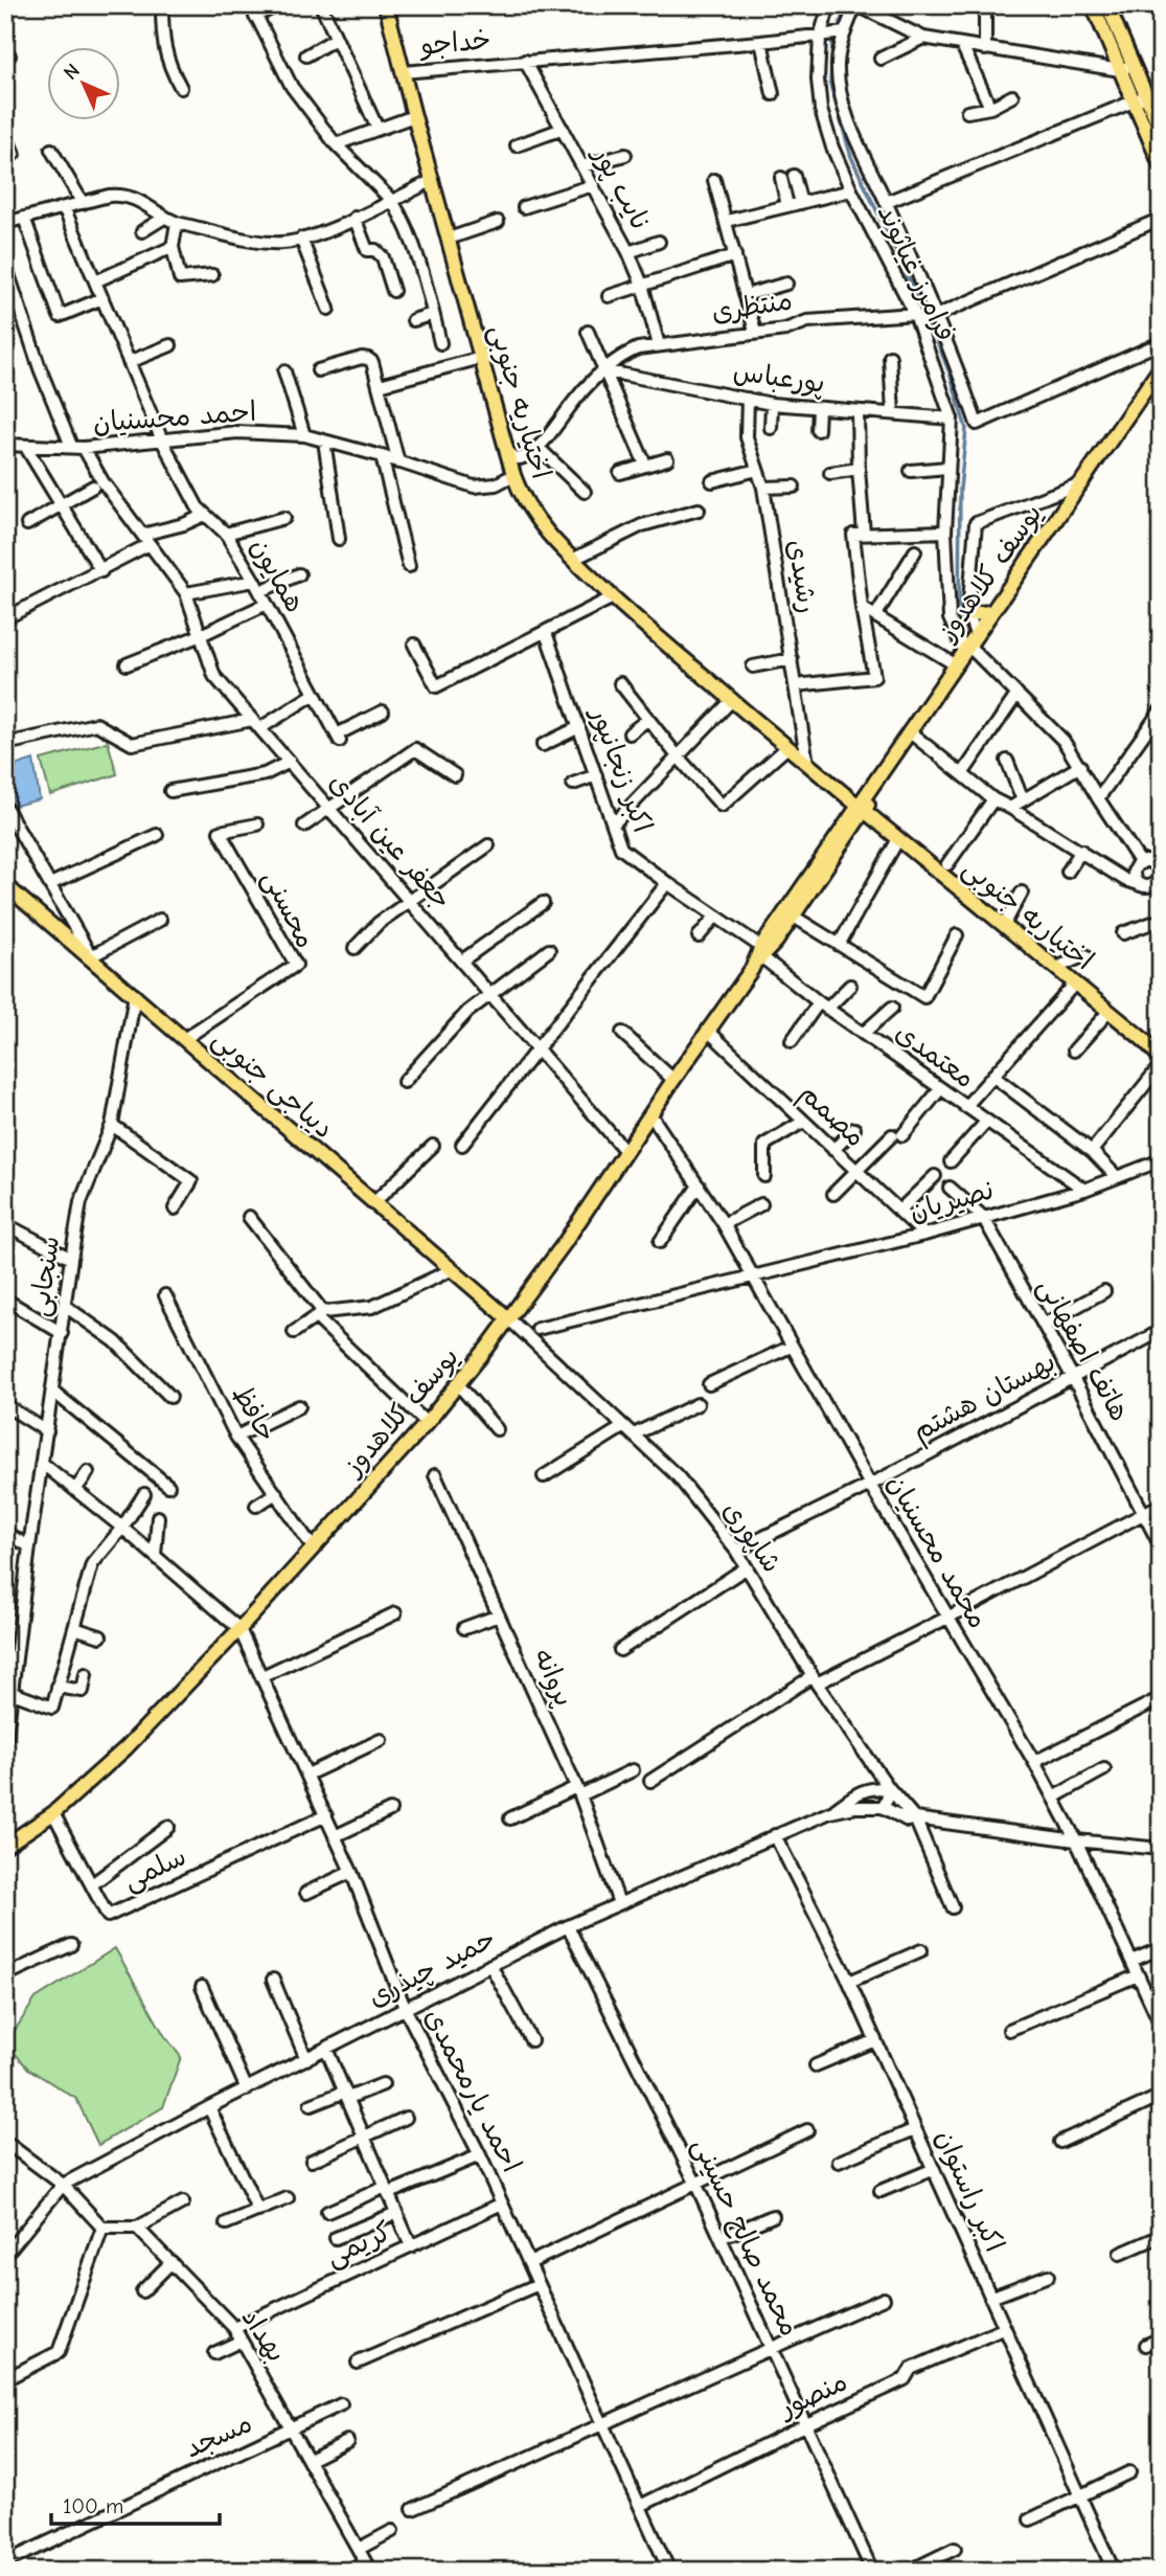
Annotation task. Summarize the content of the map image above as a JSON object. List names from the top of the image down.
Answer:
{
  "streets": {
    "main road": ["اختیاریه جنوبی", "یوسف کلاهدوز", "دیباجی جنوبی"],
    "street": [
      "خداجو",
      "نایب پور",
      "فرامرز غیاثوند",
      "منتظری",
      "پورعباس",
      "احمد محسنیان",
      "همایون",
      "رشیدی",
      "اکبر زنجانپور",
      "جعفر عین آبادی",
      "محسنی",
      "معتمدی",
      "مصمم",
      "نصیریان",
      "سنجابی",
      "هاتف اصفهانی",
      "بهستان هشتم",
      "حافظ",
      "شاپوری",
      "محمد محسنیان",
      "پروانه",
      "سلمی",
      "حمید چیذری",
      "احمد یارمحمدی",
      "اکبر راستوان",
      "محمد صالح حسینی",
      "کریمی",
      "بهداد",
      "منصور",
      "مسجد"
    ]
  },
  "crossings": [
    ["خداجو", "نایب پور"],
    ["خداجو", "فرامرز غیاثوند"],
    ["خداجو", "اختیاریه جنوبی"],
    ["نایب پور", "منتظری"],
    ["فرامرز غیاثوند", "منتظری"],
    ["فرامرز غیاثوند", "پورعباس"],
    ["فرامرز غیاثوند", "یوسف کلاهدوز"],
    ["منتظری", "پورعباس"],
    ["منتظری", "اختیاریه جنوبی"],
    ["منتظری", "احمد محسنیان"],
    ["پورعباس", "رشیدی"],
    ["اختیاریه جنوبی", "احمد محسنیان"],
    ["اختیاریه جنوبی", "یوسف کلاهدوز"],
    ["اختیاریه جنوبی", "رشیدی"],
    ["احمد محسنیان", "همایون"],
    ["احمد محسنیان", "جعفر عین آبادی"],
    ["یوسف کلاهدوز", "اکبر زنجانپور"],
    ["یوسف کلاهدوز", "جعفر عین آبادی"],
    ["یوسف کلاهدوز", "معتمدی"],
    ["یوسف کلاهدوز", "دیباجی جنوبی"],
    ["یوسف کلاهدوز", "مصمم"],
    ["یوسف کلاهدوز", "حافظ"],
    ["یوسف کلاهدوز", "شاپوری"],
    ["یوسف کلاهدوز", "محمد محسنیان"],
    ["یوسف کلاهدوز", "سلمی"],
    ["یوسف کلاهدوز", "احمد یارمحمدی"],
    ["اکبر زنجانپور", "معتمدی"],
    ["محسنی", "دیباجی جنوبی"],
    ["معتمدی", "نصیریان"],
    ["دیباجی جنوبی", "سنجابی"],
    ["دیباجی جنوبی", "شاپوری"],
    ["مصمم", "نصیریان"],
    ["نصیریان", "هاتف اصفهانی"],
    ["نصیریان", "محمد محسنیان"],
    ["هاتف اصفهانی", "بهستان هشتم"],
    ["بهستان هشتم", "شاپوری"],
    ["بهستان هشتم", "محمد محسنیان"],
    ["شاپوری", "حمید چیذری"],
    ["محمد محسنیان", "حمید چیذری"],
    ["پروانه", "حمید چیذری"],
    ["سلمی", "احمد یارمحمدی"],
    ["حمید چیذری", "احمد یارمحمدی"],
    ["حمید چیذری", "اکبر راستوان"],
    ["حمید چیذری", "محمد صالح حسینی"],
    ["احمد یارمحمدی", "کریمی"],
    ["احمد یارمحمدی", "منصور"],
    ["اکبر راستوان", "منصور"],
    ["محمد صالح حسینی", "منصور"],
    ["کریمی", "بهداد"],
    ["بهداد", "مسجد"]
  ],
  "scale_bar": "100 m",
  "north": "top left"
}
